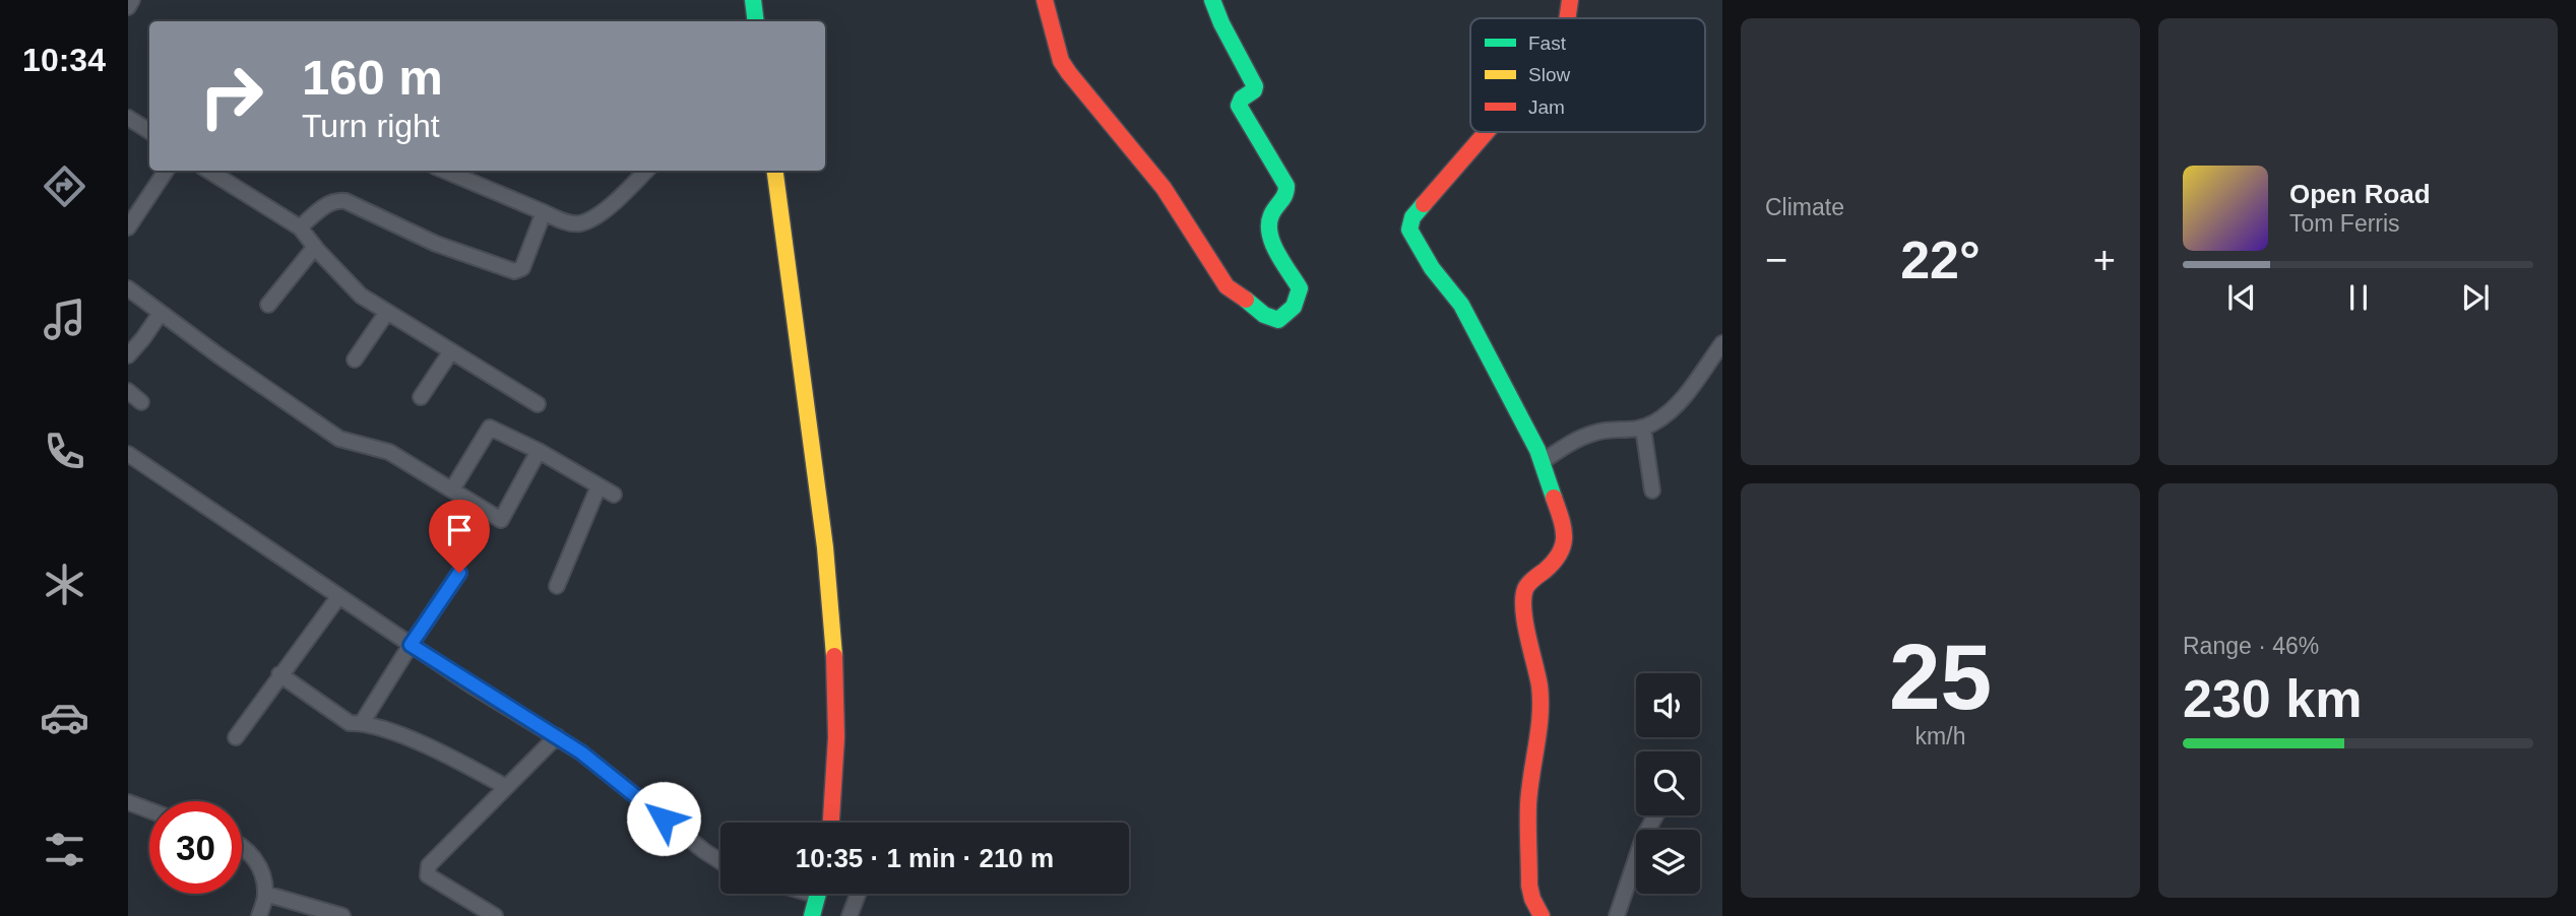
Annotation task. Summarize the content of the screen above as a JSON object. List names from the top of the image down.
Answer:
{
  "legend": ["Fast", "Slow", "Jam"],
  "page": {
    "tabs": "10:34",
    "tile": [
      "Climate",
      ["25", "km/h"],
      ["Range · 46%", "230 km"]
    ],
    "turn": ["160 m", "Turn right"],
    "song": ["Open Road", "Tom Ferris"],
    "heat": ["−", "22°", "+"],
    "limit": "30",
    "trip": "10:35 · 1 min · 210 m"
  }
}
